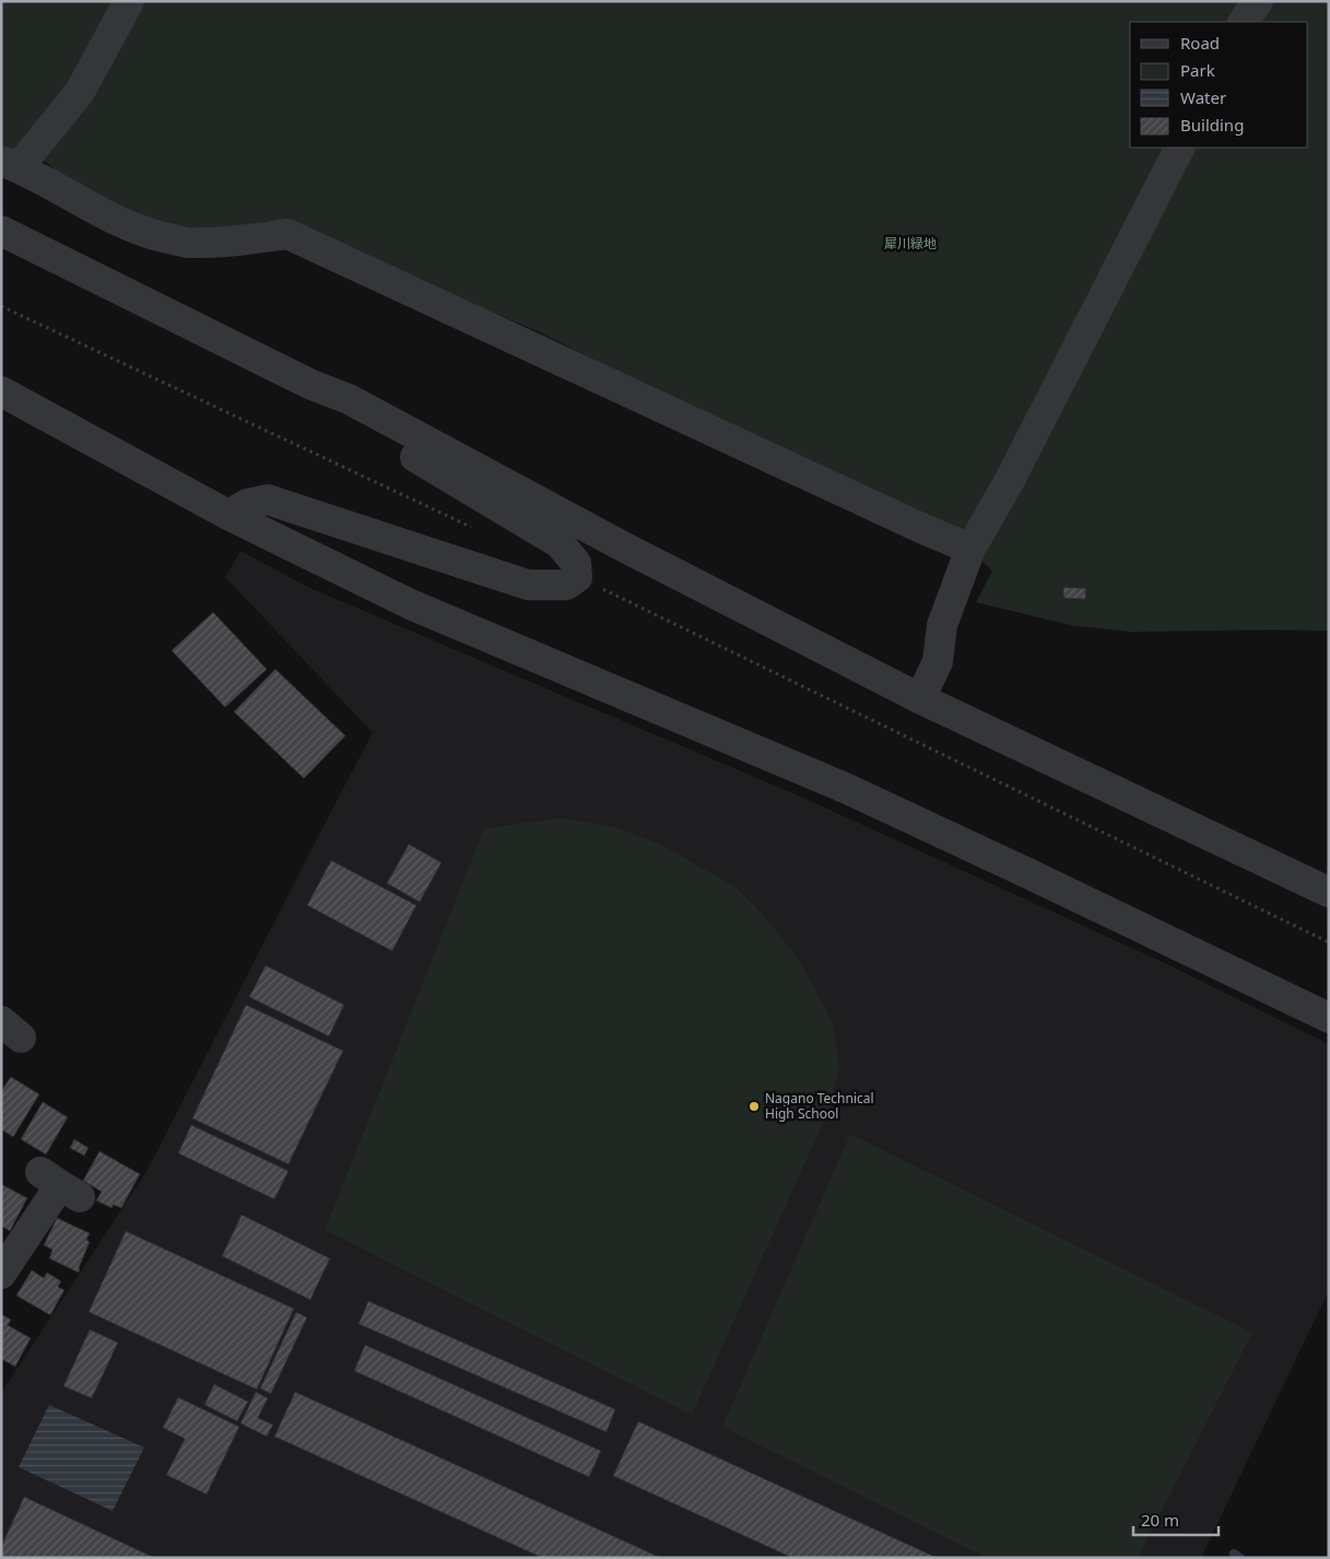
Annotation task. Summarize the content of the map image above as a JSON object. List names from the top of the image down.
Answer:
{
  "parks": ["犀川緑地"],
  "places": ["Nagano Technical High School"],
  "legend": [
    "Road",
    "Park",
    "Water",
    "Building"
  ],
  "scale_bar": "20 m"
}
